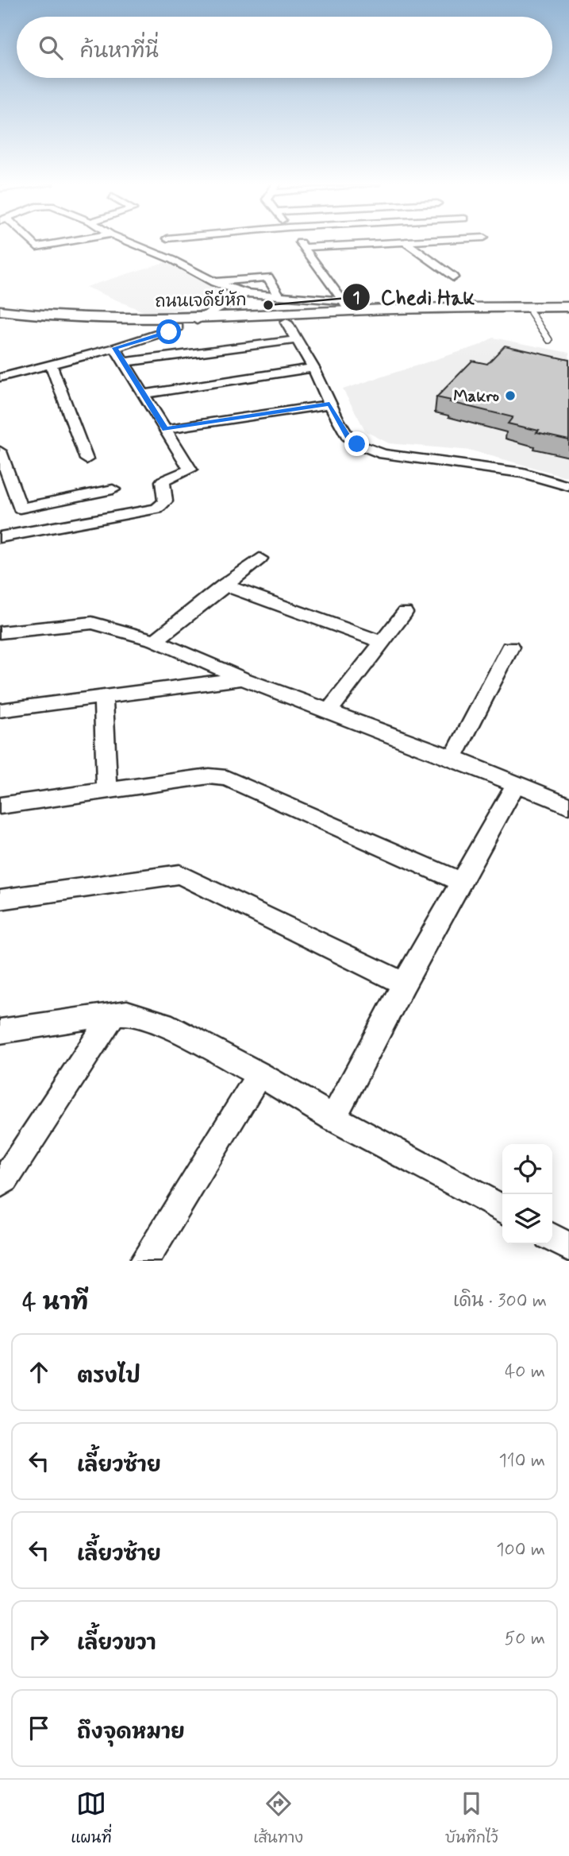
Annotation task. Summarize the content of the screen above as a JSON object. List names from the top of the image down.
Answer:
{
  "streets": {
    "main road": ["ถนนเจดีย์หัก"]
  },
  "places": ["Chedi Hak", "Makro"],
  "page": {
    "search": "ค้นหาที่นี่",
    "heading": ["4 นาที", "เดิน · 300 m"],
    "list": [
      ["ตรงไป", "40 m"],
      ["เลี้ยวซ้าย", "110 m"],
      ["เลี้ยวซ้าย", "100 m"],
      ["เลี้ยวขวา", "50 m"],
      "ถึงจุดหมาย"
    ],
    "nav": ["แผนที่", "เส้นทาง", "บันทึกไว้"]
  }
}
